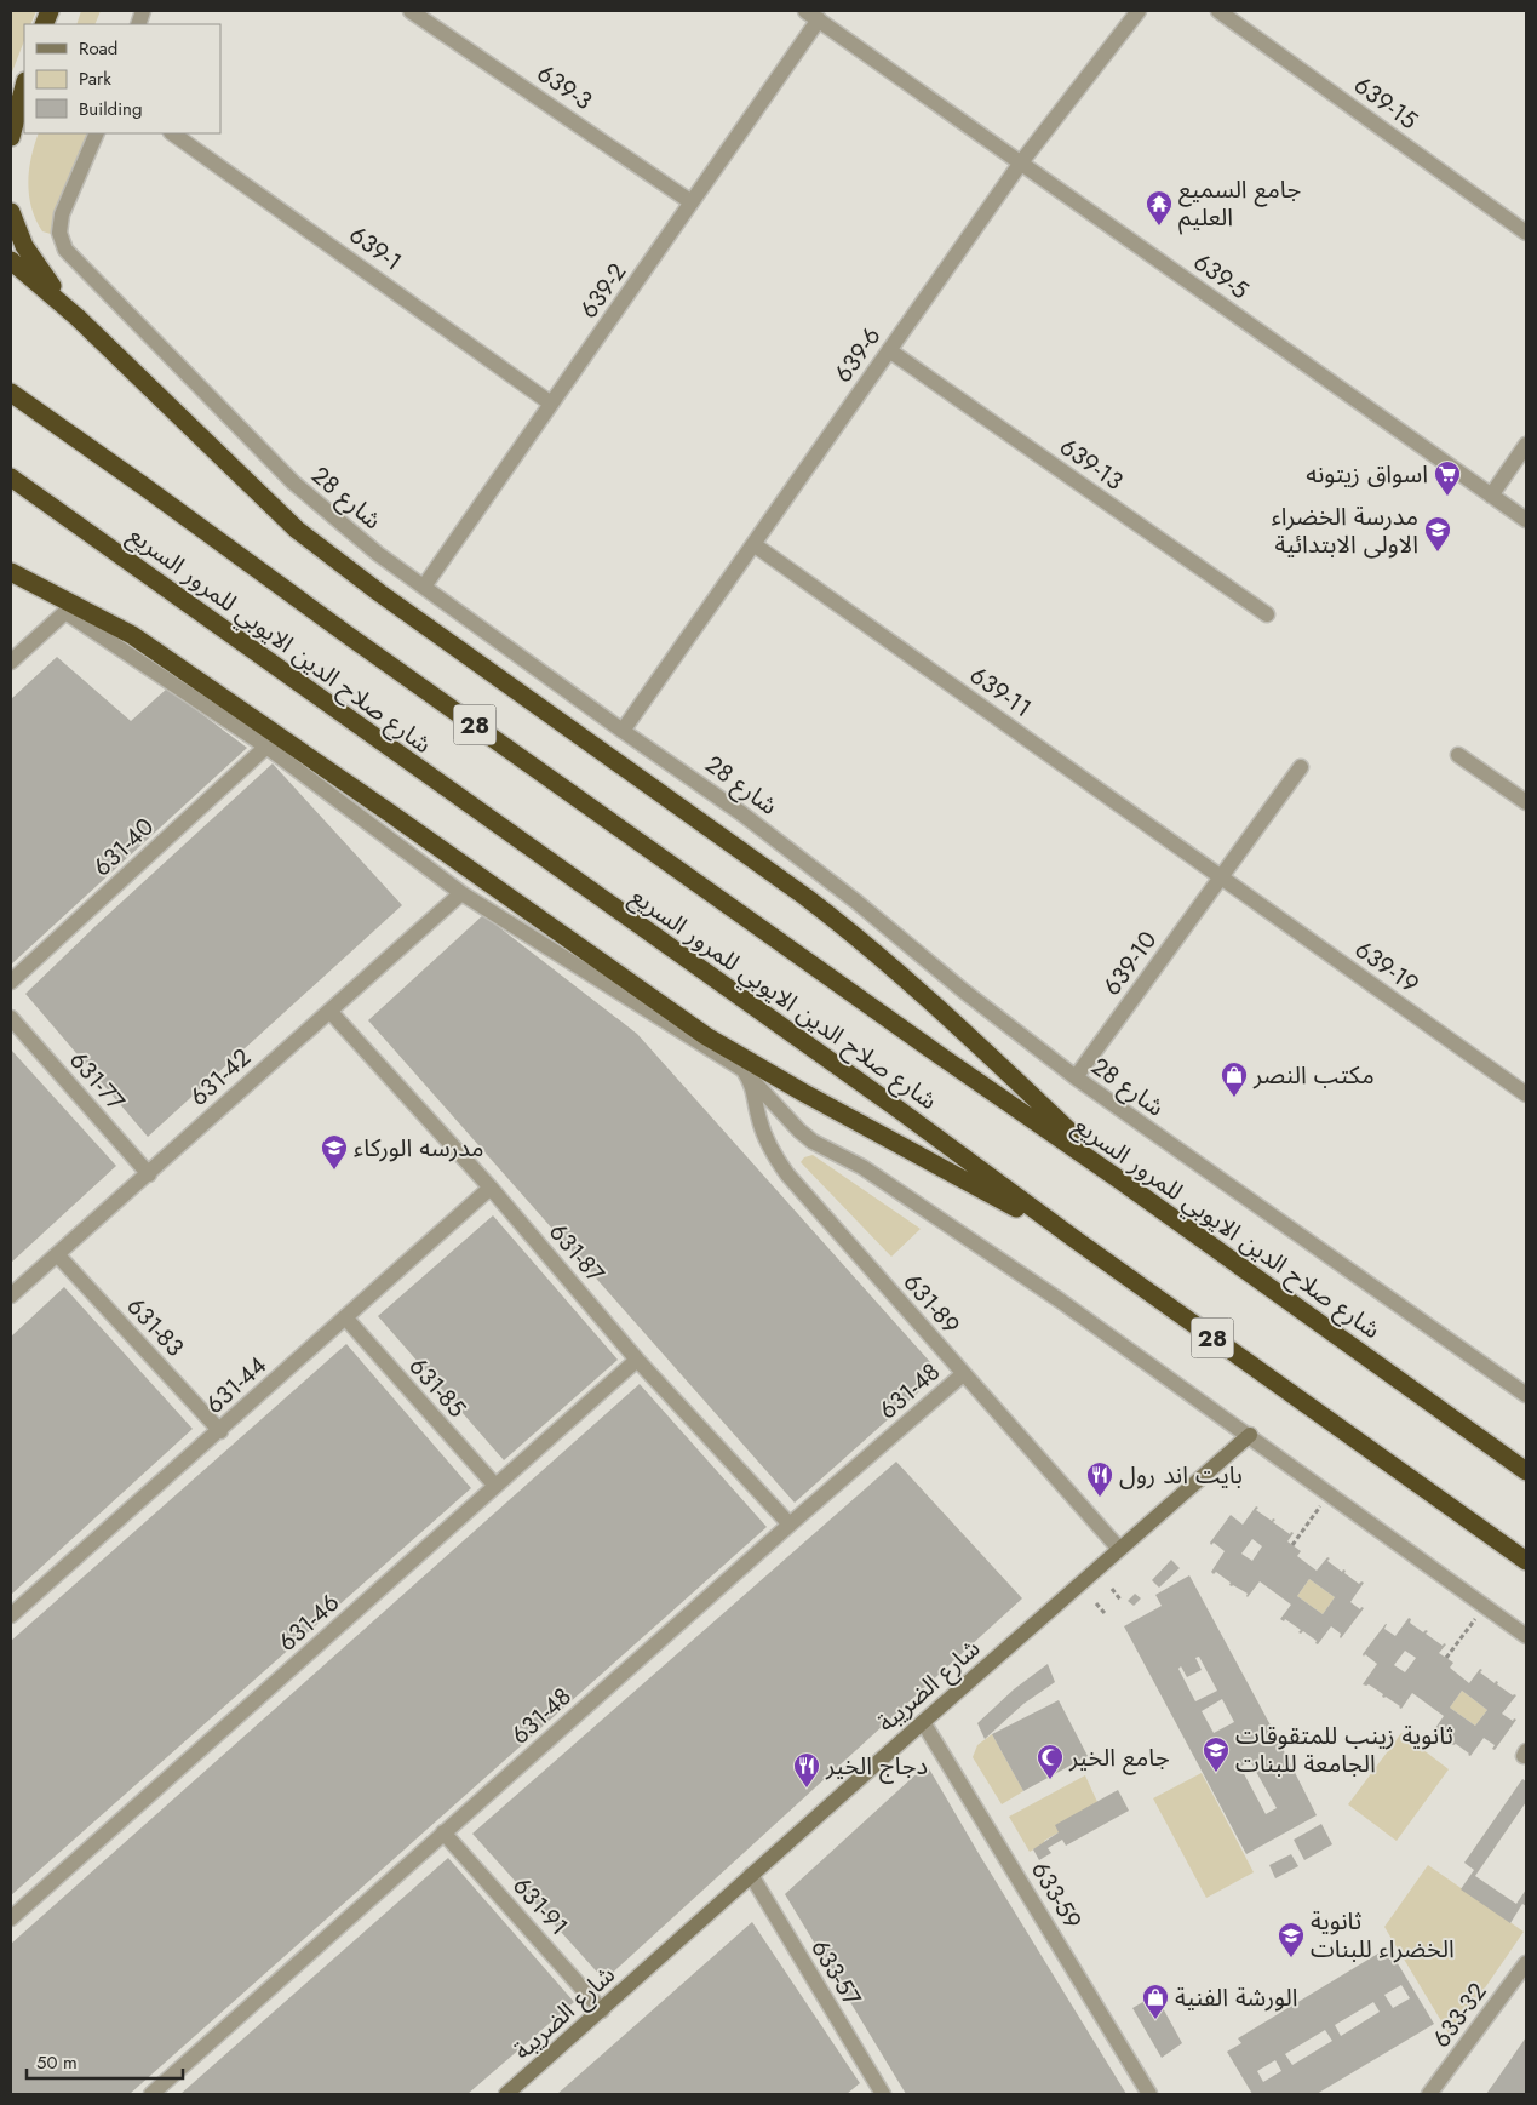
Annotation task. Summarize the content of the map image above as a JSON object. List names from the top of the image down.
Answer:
{
  "streets": {
    "highway": ["شارع صلاح الدين الايوبي للمرور السريع", "28"],
    "street": [
      "639-3",
      "639-15",
      "639-1",
      "639-5",
      "639-2",
      "639-6",
      "639-13",
      "شارع 28",
      "639-11",
      "631-40",
      "639-10",
      "639-19",
      "631-42",
      "631-77",
      "631-87",
      "631-89",
      "631-83",
      "631-44",
      "631-85",
      "631-48",
      "631-46",
      "شارع الضريبة",
      "633-59",
      "631-91",
      "633-57",
      "633-32"
    ]
  },
  "crossings": [
    ["639-3", "639-2"],
    ["639-1", "639-2"],
    ["639-5", "639-2"],
    ["639-5", "639-6"],
    ["639-2", "شارع 28"],
    ["639-6", "639-13"],
    ["639-6", "شارع 28"],
    ["639-6", "639-11"],
    ["شارع 28", "639-10"],
    ["639-11", "639-10"],
    ["639-11", "639-19"],
    ["639-10", "639-19"],
    ["631-42", "631-77"],
    ["631-42", "631-87"],
    ["631-42", "631-83"],
    ["631-87", "631-44"],
    ["631-87", "631-48"],
    ["631-87", "631-46"],
    ["631-89", "631-48"],
    ["631-89", "شارع الضريبة"],
    ["631-83", "631-44"],
    ["631-44", "631-85"],
    ["631-85", "631-46"],
    ["631-48", "631-91"],
    ["شارع الضريبة", "633-59"],
    ["شارع الضريبة", "631-91"],
    ["شارع الضريبة", "633-57"]
  ],
  "places": {
    "temple": ["جامع السميع العليم"],
    "supermarket": ["اسواق زيتونه"],
    "school or university": [
      "مدرسة الخضراء الاولى الابتدائية",
      "مدرسه الوركاء",
      "ثانوية زينب للمتقوقات الجامعة للبنات",
      "ثانوية الخضراء للبنات"
    ],
    "shop": ["مكتب النصر", "الورشة الفنية"],
    "restaurant": ["بايت اند رول", "دجاج الخير"],
    "mosque": ["جامع الخير"]
  },
  "legend": ["Road", "Park", "Building"],
  "scale_bar": "50 m"
}
